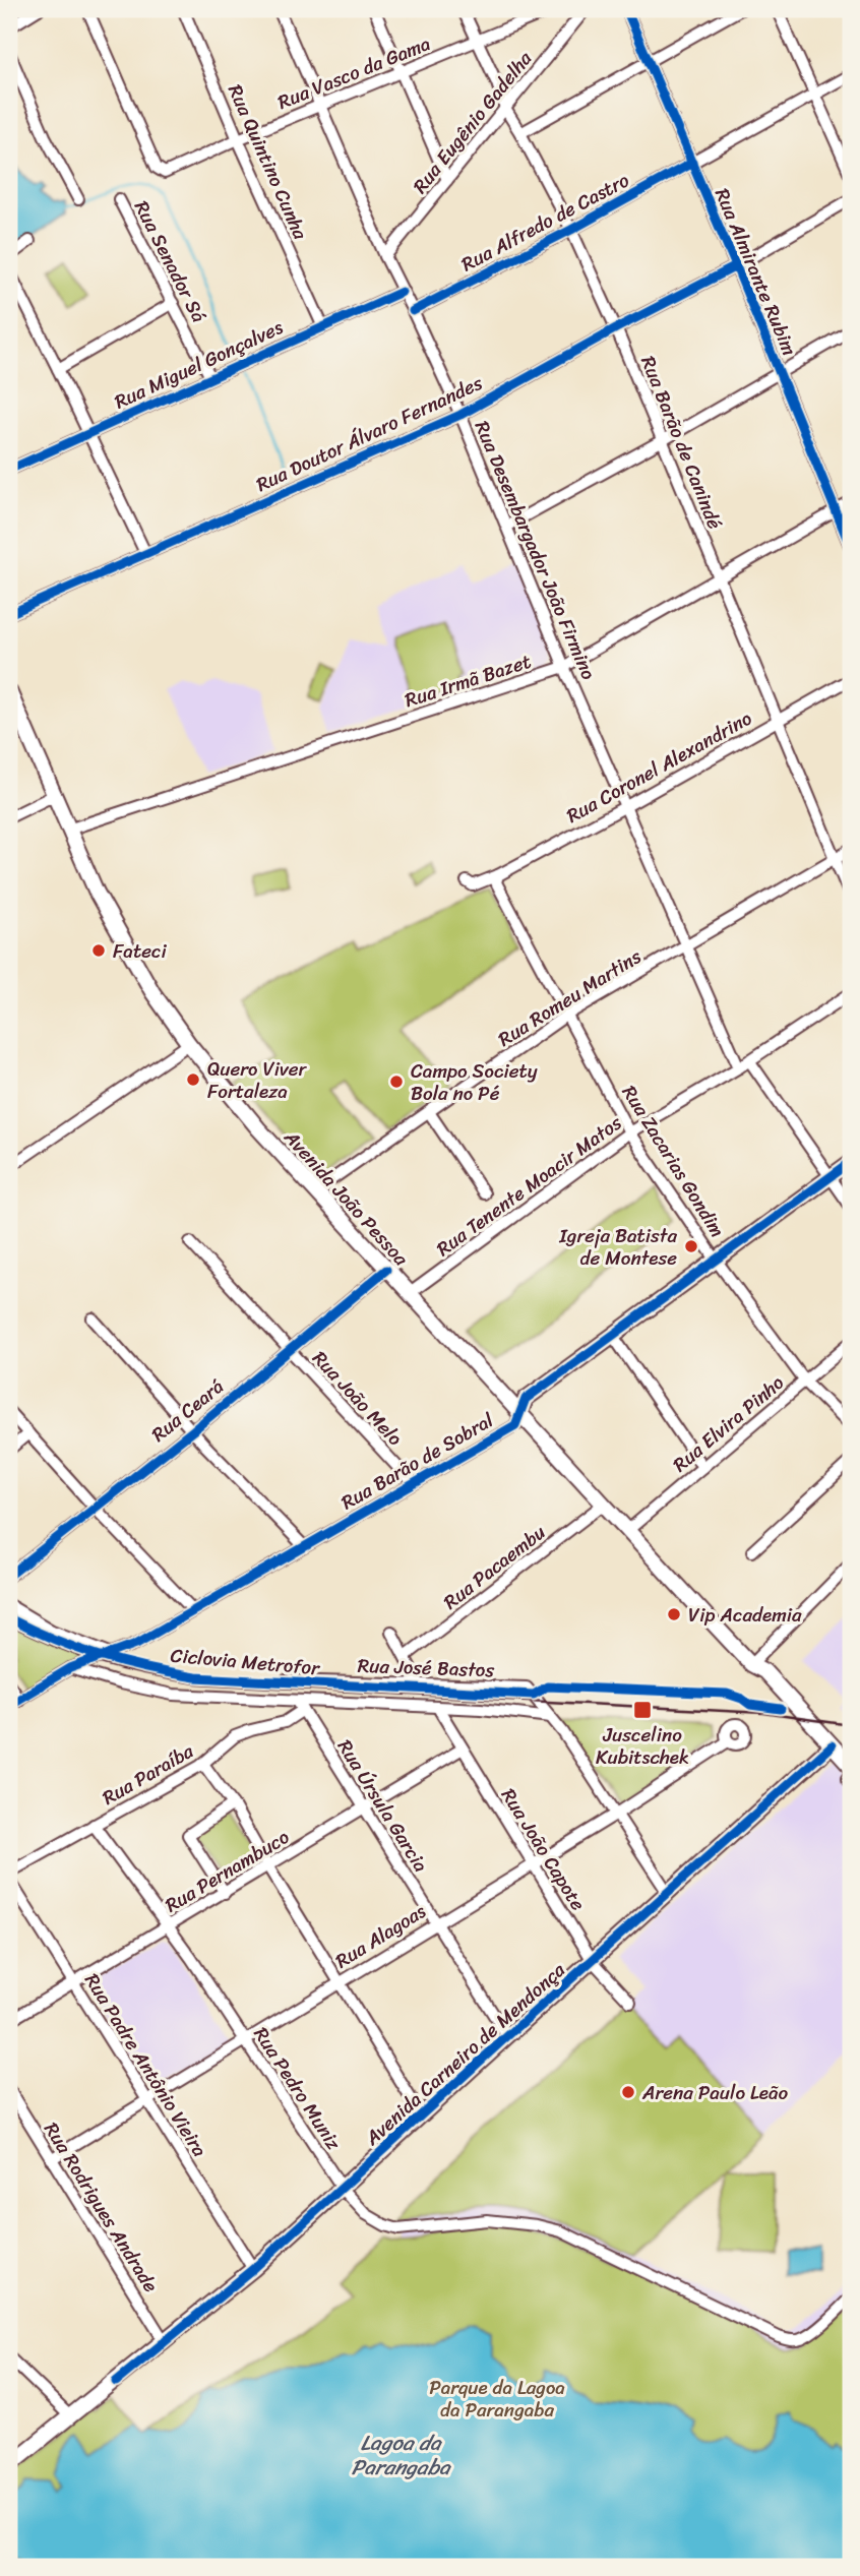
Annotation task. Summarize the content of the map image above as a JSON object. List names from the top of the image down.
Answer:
{
  "streets": {
    "main road": ["Avenida João Pessoa", "Rua Barão de Sobral", "Avenida Carneiro de Mendonça"],
    "street": [
      "Rua Vasco da Gama",
      "Rua Eugênio Gadelha",
      "Rua Quintino Cunha",
      "Rua Alfredo de Castro",
      "Rua Senador Sá",
      "Rua Almirante Rubim",
      "Rua Miguel Gonçalves",
      "Rua Doutor Álvaro Fernandes",
      "Rua Barão de Canindé",
      "Rua Desembargador João Firmino",
      "Rua Irmã Bazet",
      "Rua Coronel Alexandrino",
      "Rua Romeu Martins",
      "Rua Zacarias Gondim",
      "Rua Tenente Moacir Matos",
      "Rua João Melo",
      "Rua Ceará",
      "Rua Elvira Pinho",
      "Rua Pacaembu",
      "Rua José Bastos",
      "Rua Paraíba",
      "Rua Úrsula Garcia",
      "Rua João Capote",
      "Rua Pernambuco",
      "Rua Alagoas",
      "Rua Padre Antônio Vieira",
      "Rua Pedro Muniz",
      "Rua Rodrigues Andrade"
    ],
    "cycle path": ["Ciclovia Metrofor"]
  },
  "crossings": [
    ["Rua Vasco da Gama", "Rua Quintino Cunha"],
    ["Rua Vasco da Gama", "Rua Barão de Canindé"],
    ["Rua Vasco da Gama", "Rua Desembargador João Firmino"],
    ["Rua Eugênio Gadelha", "Rua Barão de Canindé"],
    ["Rua Eugênio Gadelha", "Rua Desembargador João Firmino"],
    ["Rua Quintino Cunha", "Rua Miguel Gonçalves"],
    ["Rua Alfredo de Castro", "Rua Almirante Rubim"],
    ["Rua Alfredo de Castro", "Rua Barão de Canindé"],
    ["Rua Alfredo de Castro", "Rua Desembargador João Firmino"],
    ["Rua Senador Sá", "Rua Miguel Gonçalves"],
    ["Rua Almirante Rubim", "Rua Doutor Álvaro Fernandes"],
    ["Rua Almirante Rubim", "Rua Irmã Bazet"],
    ["Rua Miguel Gonçalves", "Rua Desembargador João Firmino"],
    ["Rua Doutor Álvaro Fernandes", "Rua Barão de Canindé"],
    ["Rua Doutor Álvaro Fernandes", "Rua Desembargador João Firmino"],
    ["Rua Barão de Canindé", "Rua Irmã Bazet"],
    ["Rua Barão de Canindé", "Rua Coronel Alexandrino"],
    ["Rua Barão de Canindé", "Rua Romeu Martins"],
    ["Rua Desembargador João Firmino", "Rua Irmã Bazet"],
    ["Rua Desembargador João Firmino", "Rua Coronel Alexandrino"],
    ["Rua Desembargador João Firmino", "Rua Romeu Martins"],
    ["Rua Desembargador João Firmino", "Rua Tenente Moacir Matos"],
    ["Rua Desembargador João Firmino", "Rua Barão de Sobral"],
    ["Rua Irmã Bazet", "Avenida João Pessoa"],
    ["Rua Coronel Alexandrino", "Rua Zacarias Gondim"],
    ["Rua Romeu Martins", "Rua Zacarias Gondim"],
    ["Rua Romeu Martins", "Avenida João Pessoa"],
    ["Rua Zacarias Gondim", "Rua Tenente Moacir Matos"],
    ["Rua Zacarias Gondim", "Rua Elvira Pinho"],
    ["Rua Zacarias Gondim", "Rua Barão de Sobral"],
    ["Rua Tenente Moacir Matos", "Avenida João Pessoa"],
    ["Avenida João Pessoa", "Rua Ceará"],
    ["Avenida João Pessoa", "Rua Elvira Pinho"],
    ["Avenida João Pessoa", "Rua Barão de Sobral"],
    ["Avenida João Pessoa", "Rua Pacaembu"],
    ["Avenida João Pessoa", "Avenida Carneiro de Mendonça"],
    ["Rua João Melo", "Rua Ceará"],
    ["Rua João Melo", "Rua Barão de Sobral"],
    ["Rua Barão de Sobral", "Rua José Bastos"],
    ["Rua José Bastos", "Rua Paraíba"],
    ["Rua José Bastos", "Rua Úrsula Garcia"],
    ["Rua José Bastos", "Rua João Capote"],
    ["Rua Paraíba", "Rua Úrsula Garcia"],
    ["Rua Paraíba", "Rua Pedro Muniz"],
    ["Rua Úrsula Garcia", "Rua Pernambuco"],
    ["Rua Úrsula Garcia", "Rua Alagoas"],
    ["Rua Úrsula Garcia", "Avenida Carneiro de Mendonça"],
    ["Rua João Capote", "Rua Pernambuco"],
    ["Rua João Capote", "Rua Alagoas"],
    ["Rua João Capote", "Avenida Carneiro de Mendonça"],
    ["Rua Pernambuco", "Rua Padre Antônio Vieira"],
    ["Rua Pernambuco", "Rua Pedro Muniz"],
    ["Rua Alagoas", "Rua Padre Antônio Vieira"],
    ["Rua Alagoas", "Rua Pedro Muniz"],
    ["Rua Alagoas", "Rua Rodrigues Andrade"],
    ["Avenida Carneiro de Mendonça", "Rua Padre Antônio Vieira"],
    ["Avenida Carneiro de Mendonça", "Rua Pedro Muniz"],
    ["Avenida Carneiro de Mendonça", "Rua Rodrigues Andrade"]
  ],
  "water": ["Lagoa da Parangaba"],
  "parks": ["Parque da Lagoa da Parangaba"],
  "places": {
    "other": [
      "Fateci",
      "Quero Viver Fortaleza",
      "Campo Society Bola no Pé",
      "Igreja Batista de Montese",
      "Vip Academia",
      "Arena Paulo Leão"
    ],
    "transit": ["Juscelino Kubitschek"]
  }
}
